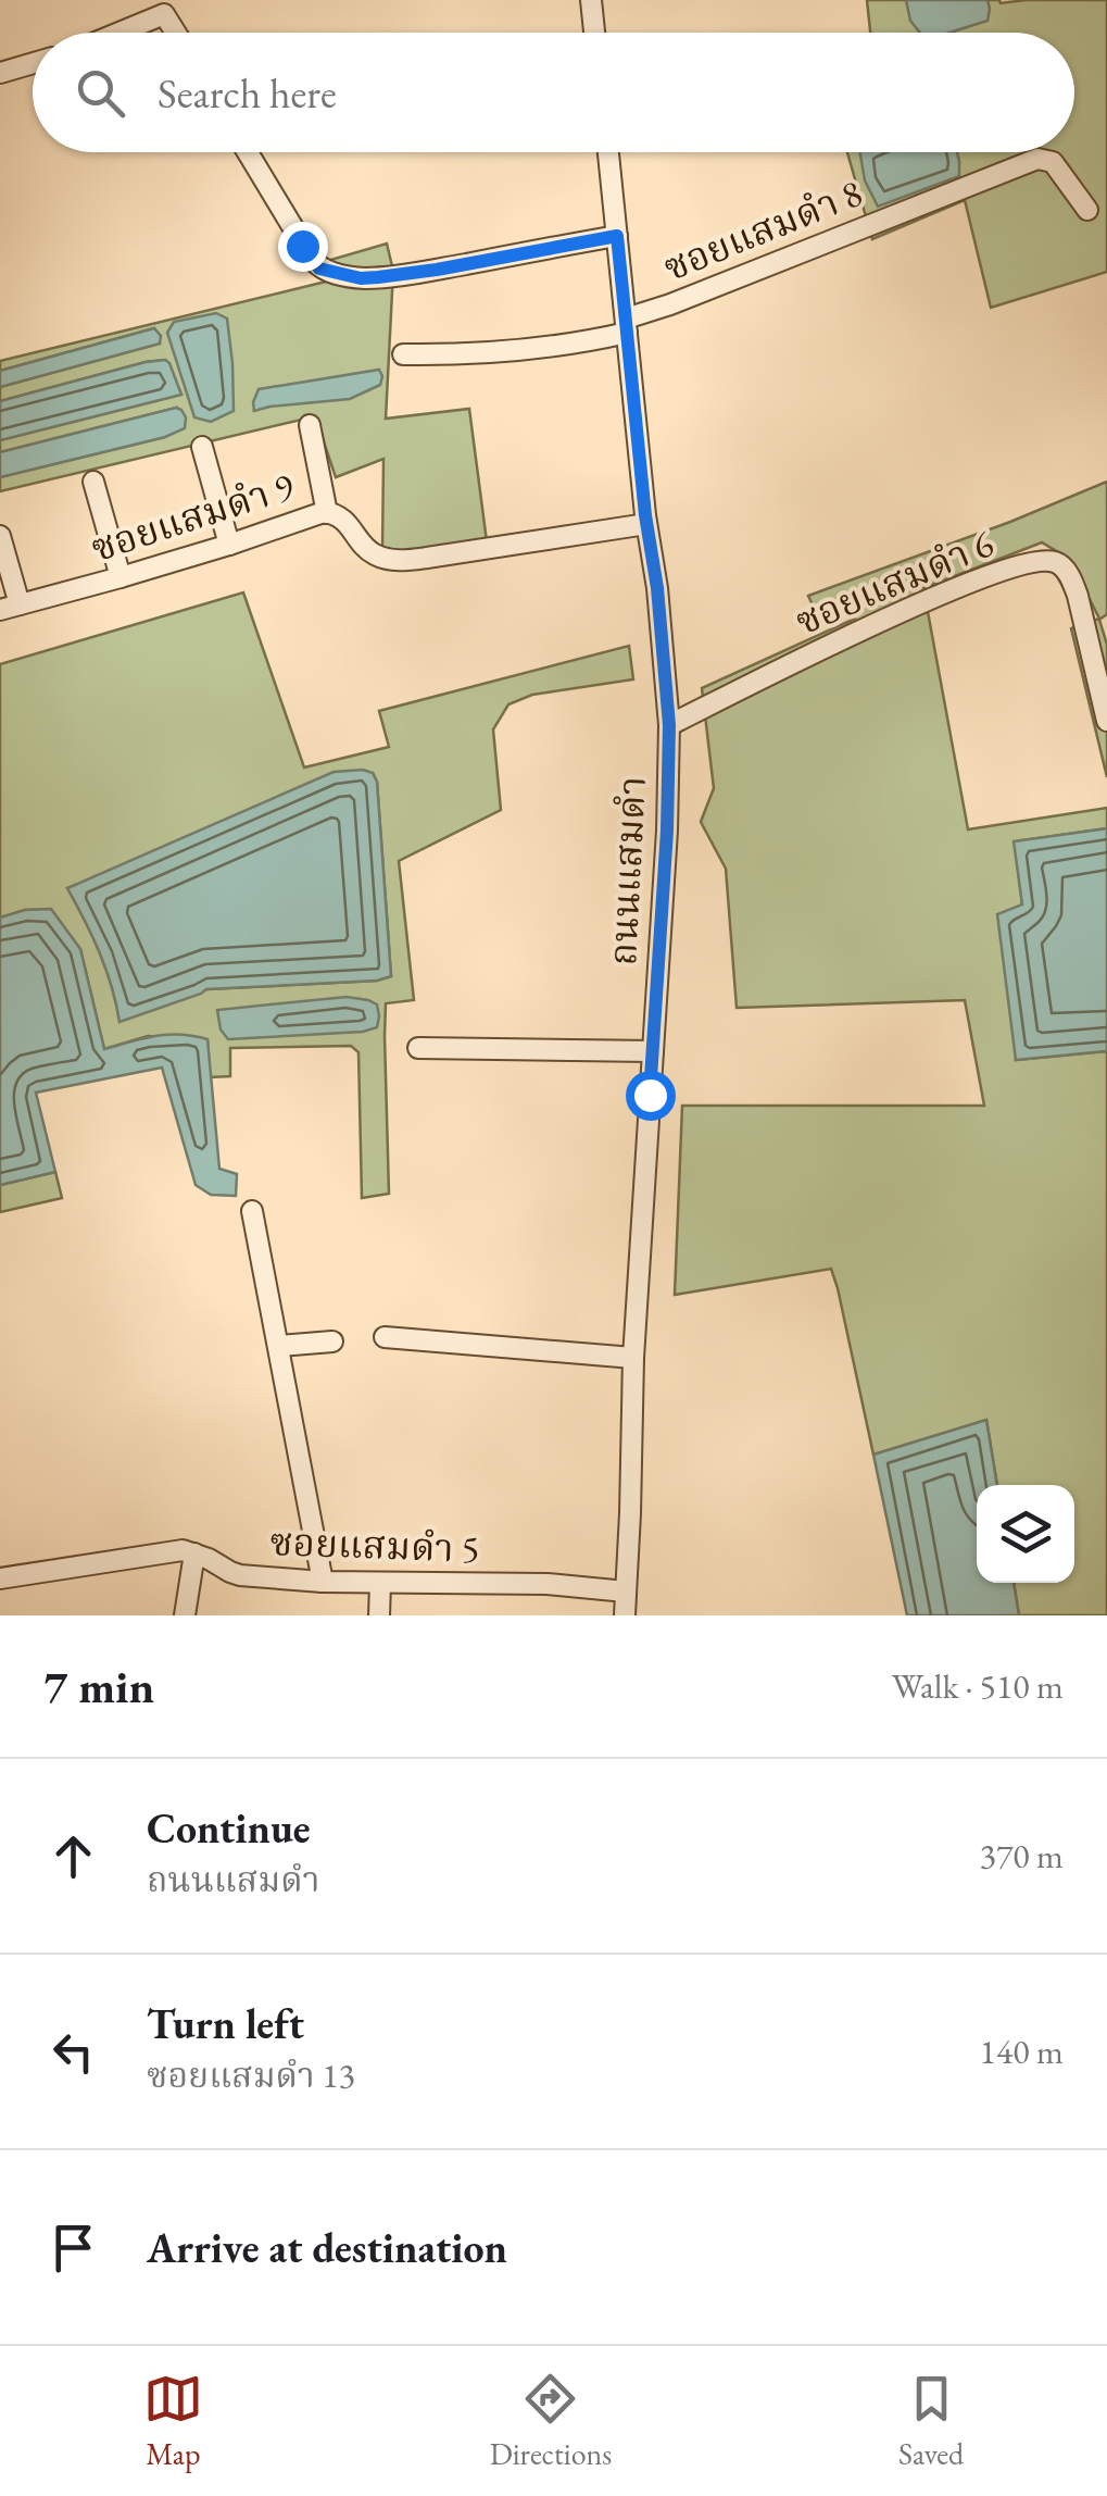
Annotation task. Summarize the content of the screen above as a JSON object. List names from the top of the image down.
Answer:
{
  "streets": {
    "street": [
      "ซอยแสมดำ 8",
      "ซอยแสมดำ 9",
      "ซอยแสมดำ 6",
      "ถนนแสมดำ",
      "ซอยแสมดำ 5"
    ]
  },
  "crossings": [
    ["ซอยแสมดำ 8", "ถนนแสมดำ"],
    ["ซอยแสมดำ 9", "ถนนแสมดำ"],
    ["ซอยแสมดำ 6", "ถนนแสมดำ"],
    ["ถนนแสมดำ", "ซอยแสมดำ 5"]
  ],
  "page": {
    "search": "Search here",
    "heading": ["7 min", "Walk · 510 m"],
    "list": [
      ["Continue", "ถนนแสมดำ", "370 m"],
      ["Turn left", "ซอยแสมดำ 13", "140 m"],
      "Arrive at destination"
    ],
    "nav": ["Map", "Directions", "Saved"]
  }
}
